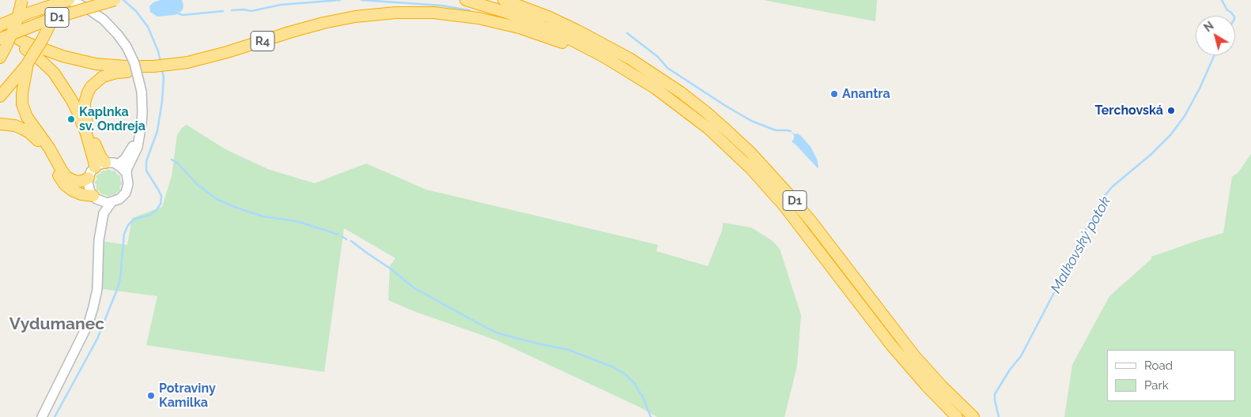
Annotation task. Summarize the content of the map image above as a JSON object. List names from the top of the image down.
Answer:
{
  "streets": {
    "highway": ["D1", "R4"]
  },
  "crossings": [
    ["D1", "R4"]
  ],
  "districts": ["Vydumanec"],
  "water": ["Malkovský potok"],
  "places": [
    "Anantra",
    "Terchovská",
    "Kaplnka sv. Ondreja",
    "Potraviny Kamilka"
  ],
  "legend": ["Road", "Park"],
  "north": "top left"
}
